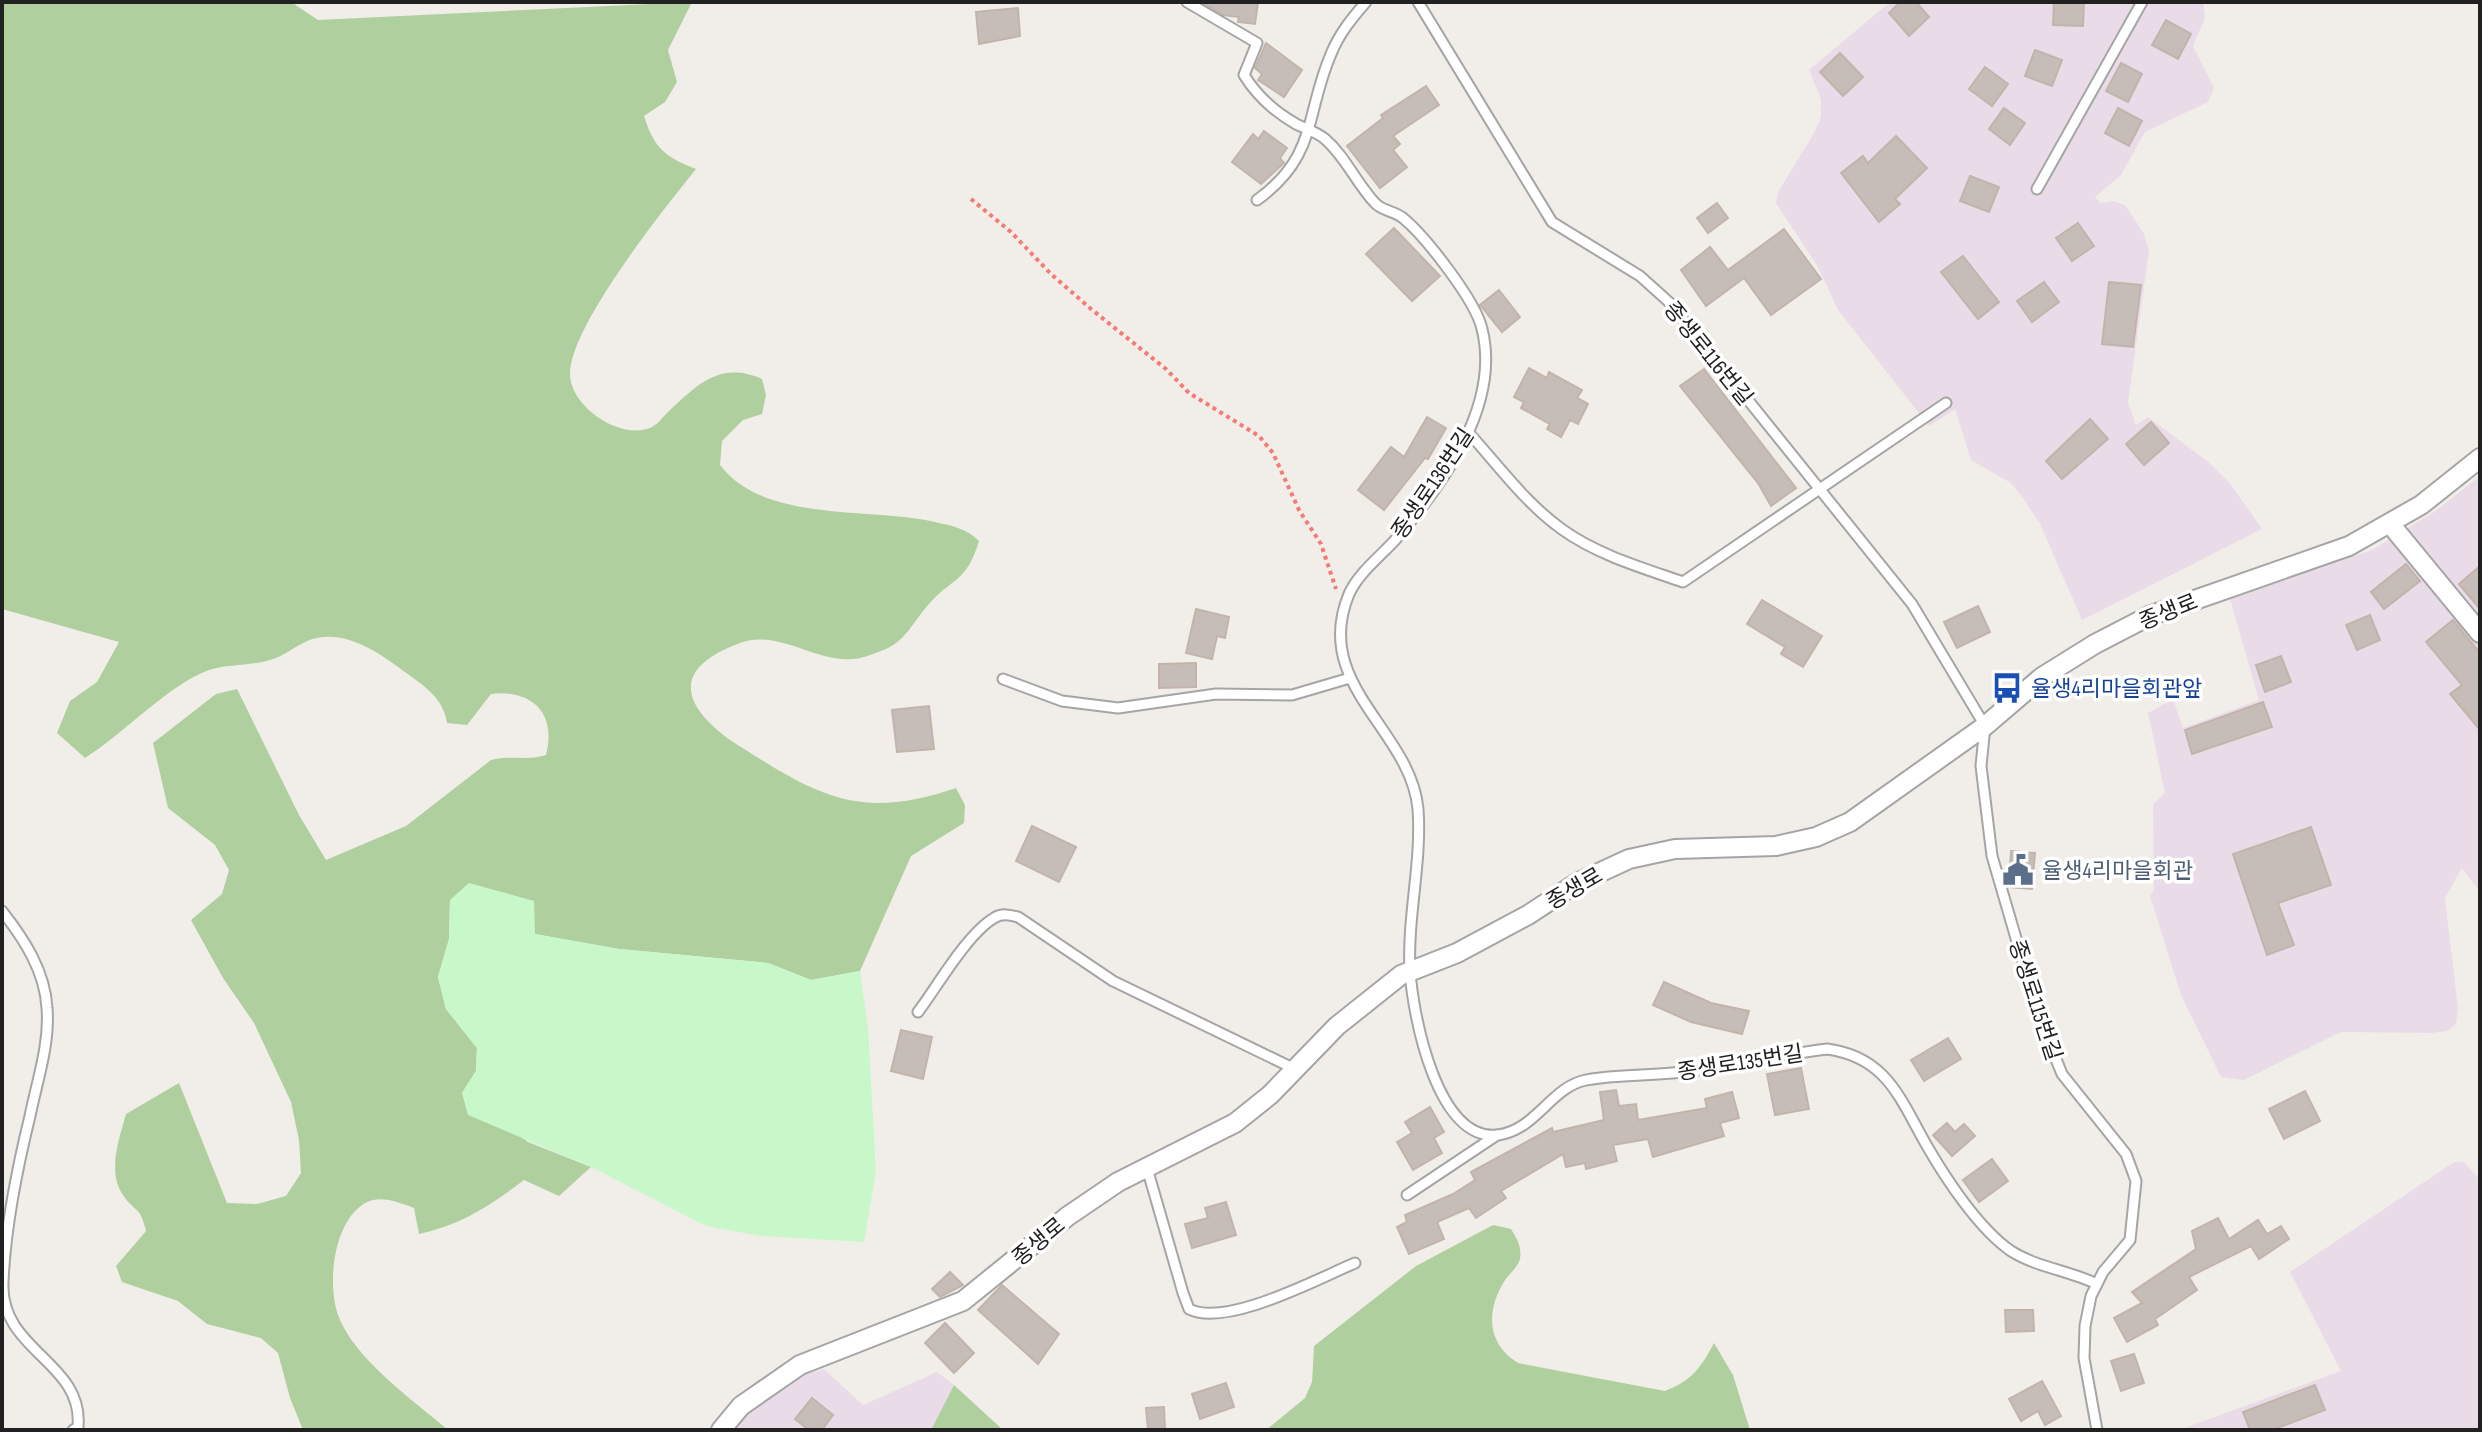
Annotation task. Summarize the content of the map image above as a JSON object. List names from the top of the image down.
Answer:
{
  "streets": {
    "street": ["종생로"],
    "lane": [
      "종생로116번길",
      "종생로136번길",
      "종생로115번길",
      "종생로135번길"
    ]
  },
  "crossings": [
    ["종생로116번길", "종생로"],
    ["종생로116번길", "종생로115번길"],
    ["종생로136번길", "종생로"],
    ["종생로", "종생로115번길"],
    ["종생로115번길", "종생로135번길"]
  ],
  "places": {
    "bus stop": ["율생4리마을회관앞"],
    "public building": ["율생4리마을회관"]
  }
}
